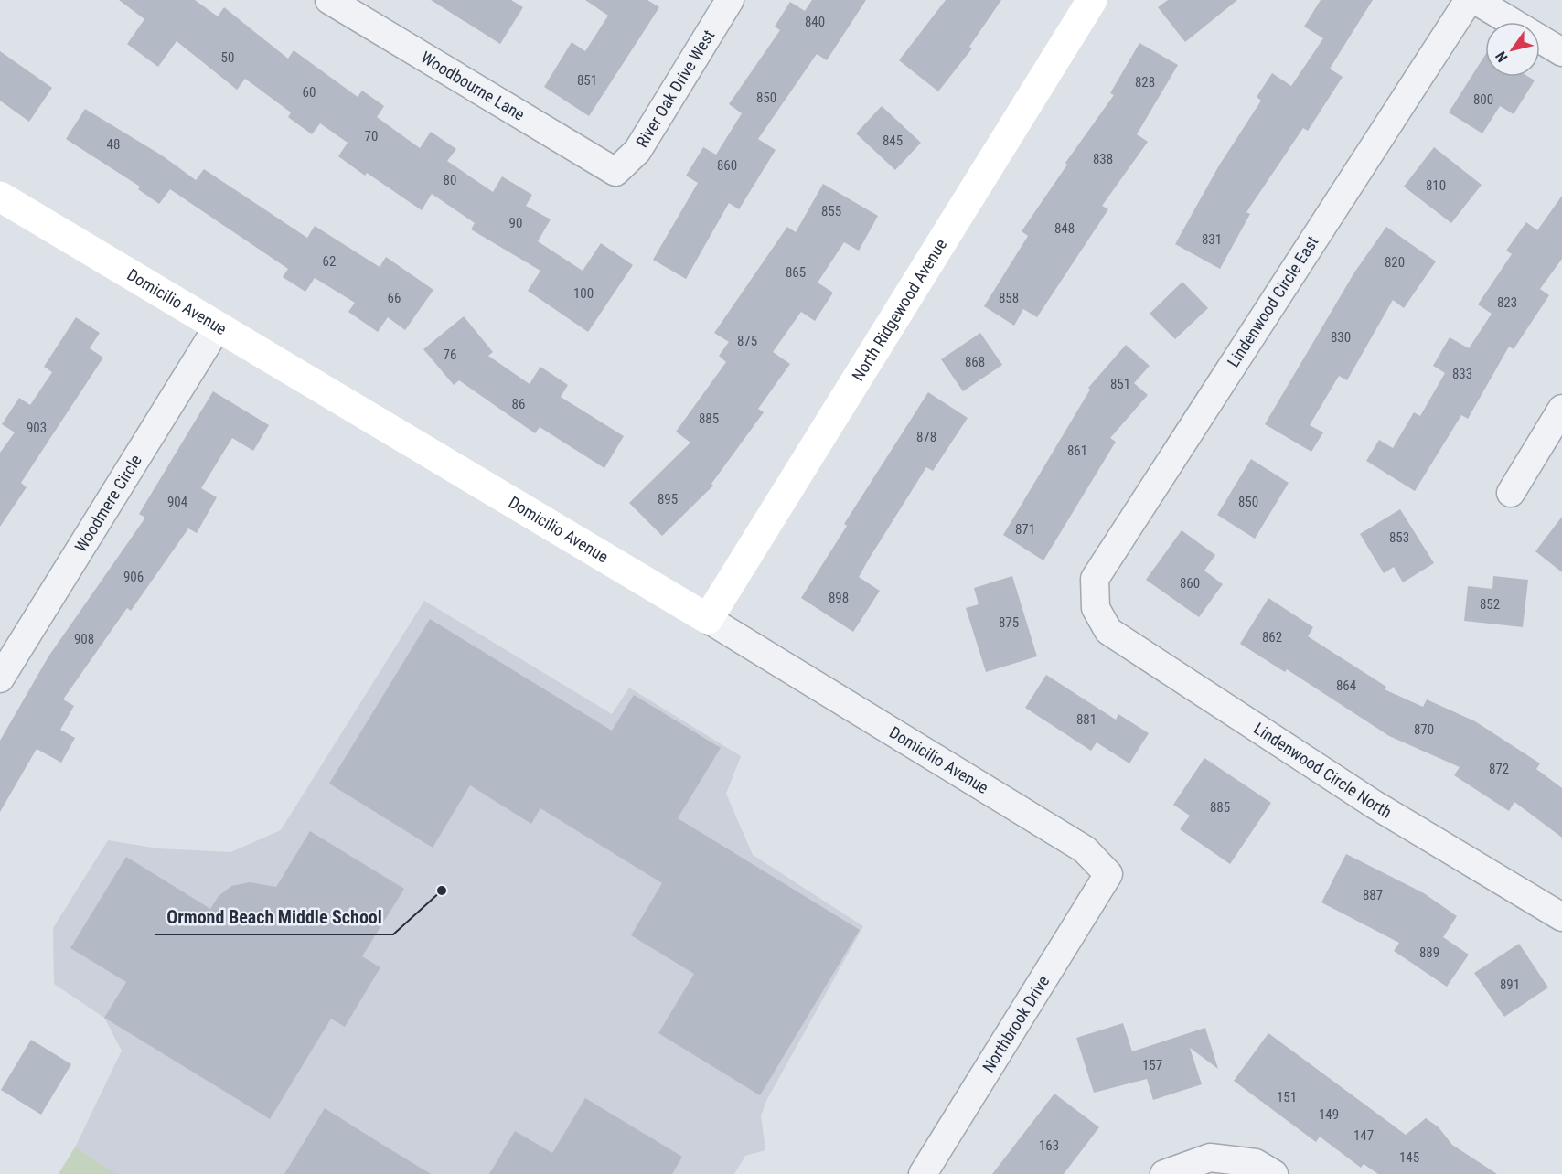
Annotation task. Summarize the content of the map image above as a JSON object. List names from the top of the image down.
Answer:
{
  "streets": {
    "street": [
      "Woodbourne Lane",
      "River Oak Drive West",
      "Lindenwood Circle East",
      "Domicilio Avenue",
      "North Ridgewood Avenue",
      "Woodmere Circle",
      "Lindenwood Circle North",
      "Northbrook Drive"
    ]
  },
  "crossings": [
    ["Woodbourne Lane", "River Oak Drive West"],
    ["Lindenwood Circle East", "Lindenwood Circle North"],
    ["Domicilio Avenue", "North Ridgewood Avenue"],
    ["Domicilio Avenue", "Woodmere Circle"],
    ["Domicilio Avenue", "Northbrook Drive"]
  ],
  "places": ["Ormond Beach Middle School"],
  "house_numbers": [
    "840",
    "50",
    "851",
    "828",
    "60",
    "850",
    "800",
    "70",
    "845",
    "48",
    "838",
    "860",
    "80",
    "810",
    "855",
    "90",
    "848",
    "831",
    "62",
    "820",
    "865",
    "100",
    "66",
    "858",
    "823",
    "830",
    "875",
    "76",
    "868",
    "833",
    "851",
    "86",
    "885",
    "903",
    "878",
    "861",
    "895",
    "904",
    "850",
    "871",
    "853",
    "906",
    "860",
    "898",
    "852",
    "875",
    "862",
    "908",
    "864",
    "881",
    "870",
    "872",
    "885",
    "887",
    "889",
    "891",
    "157",
    "151",
    "149",
    "147",
    "163",
    "145"
  ],
  "north": "bottom left"
}
